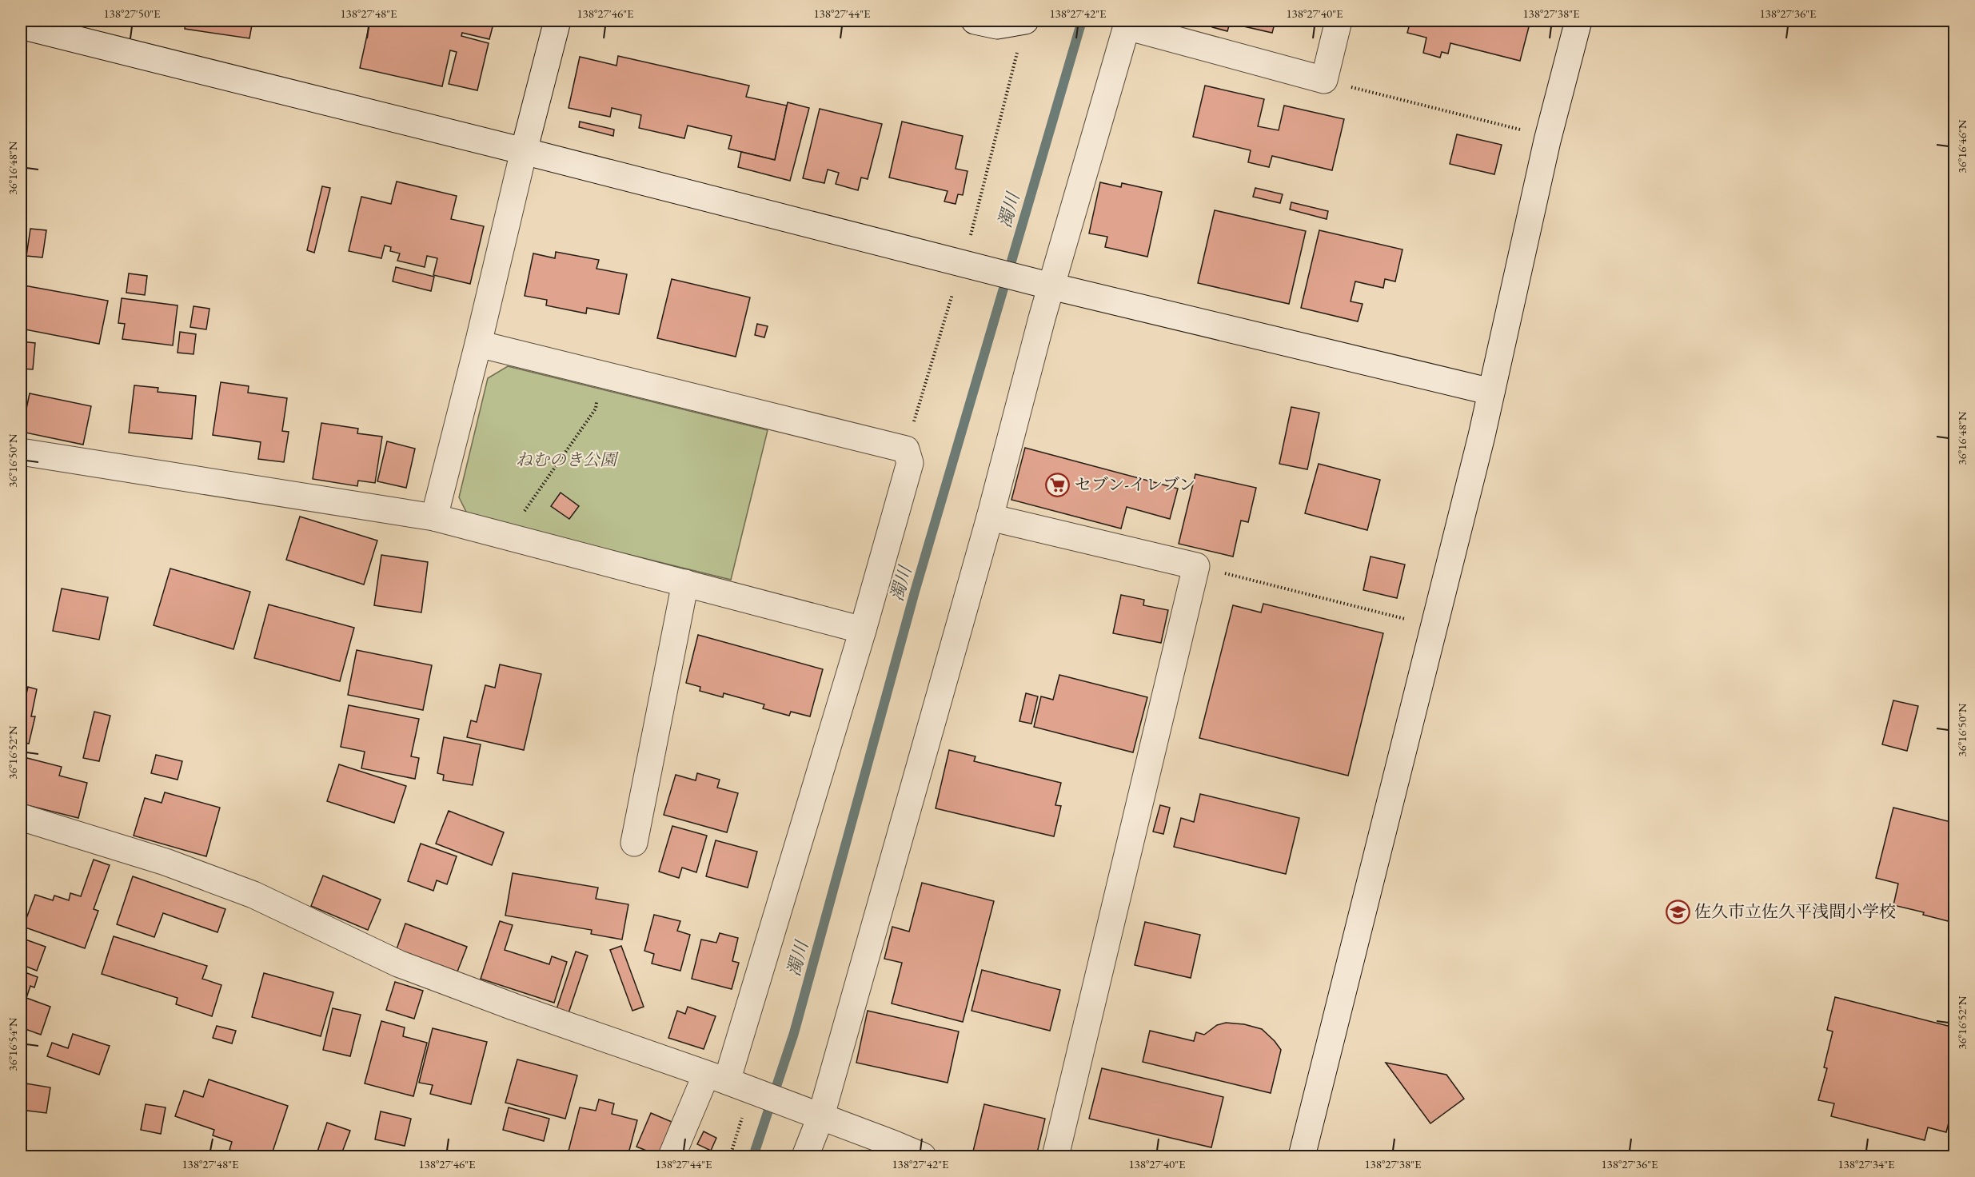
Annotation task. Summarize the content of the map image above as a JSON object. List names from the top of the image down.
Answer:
{
  "water": ["濁川"],
  "parks": ["ねむのき公園"],
  "places": {
    "supermarket": ["セブン-イレブン"],
    "school or university": ["佐久市立佐久平浅間小学校"]
  },
  "coordinates": [
    "138°27'50\"E",
    "138°27'48\"E",
    "138°27'46\"E",
    "138°27'44\"E",
    "138°27'42\"E",
    "138°27'40\"E",
    "138°27'38\"E",
    "138°27'36\"E",
    "36°16'46\"N",
    "36°16'48\"N",
    "36°16'50\"N",
    "36°16'52\"N",
    "36°16'54\"N",
    "138°27'34\"E"
  ]
}
